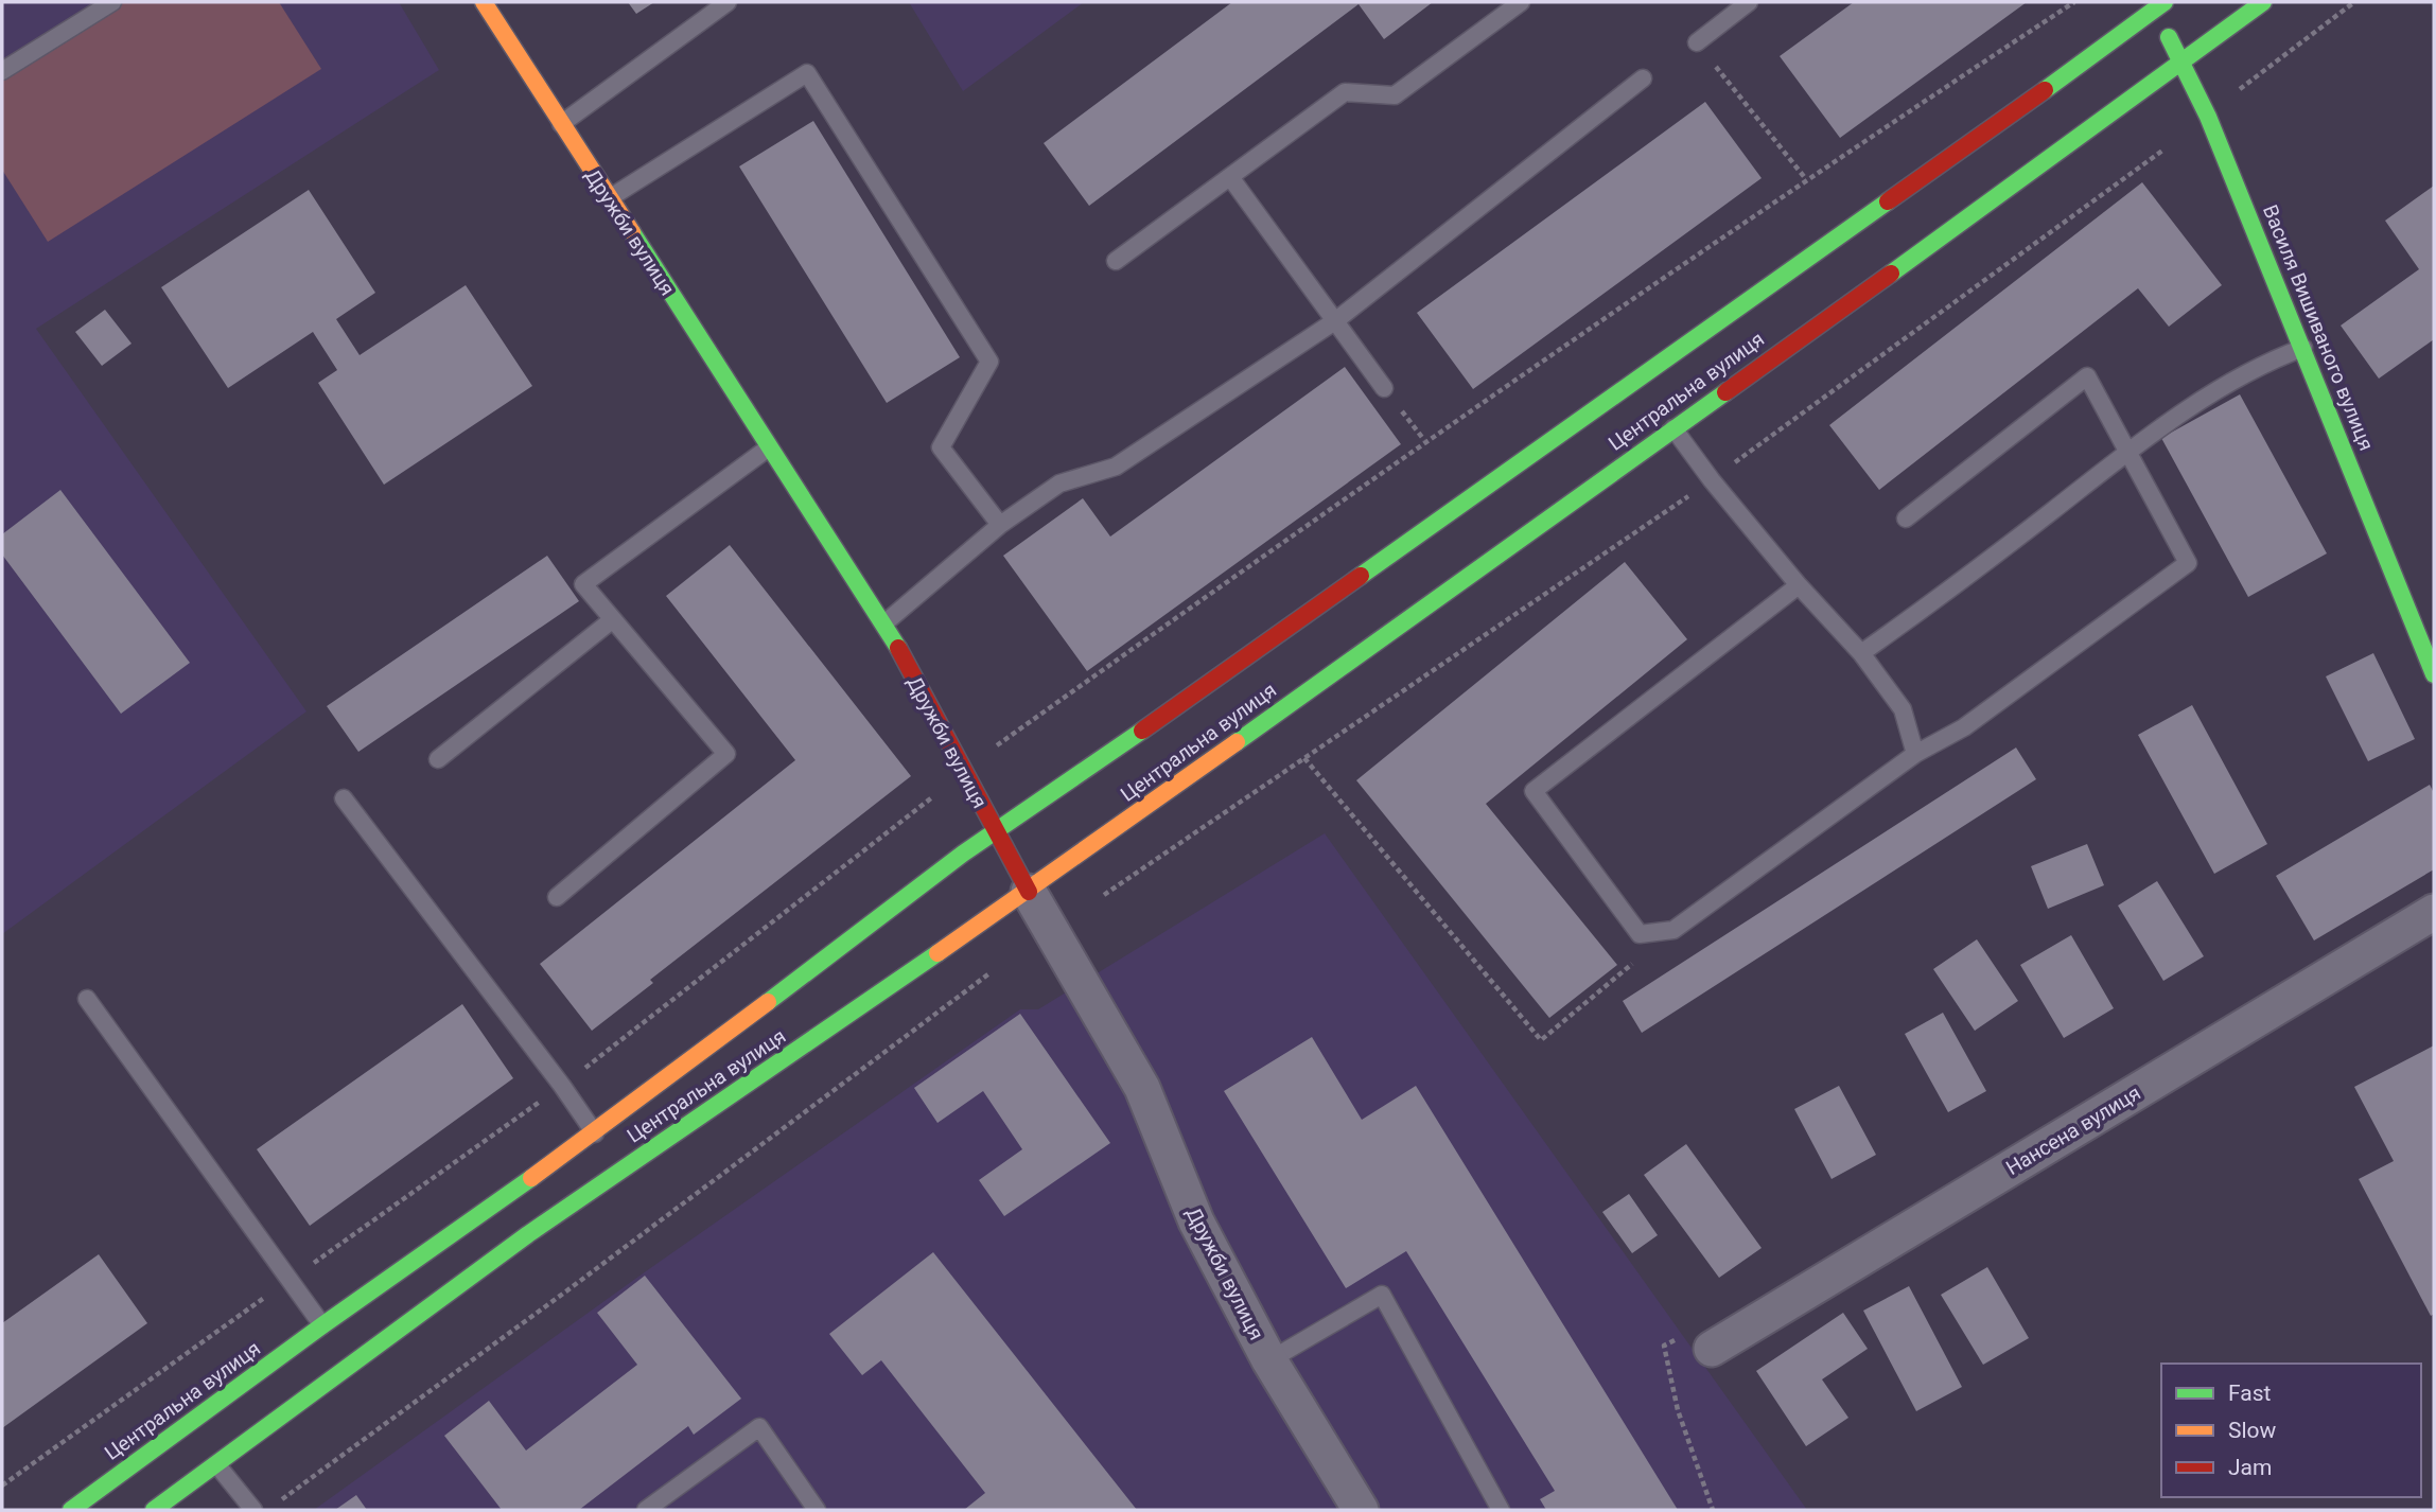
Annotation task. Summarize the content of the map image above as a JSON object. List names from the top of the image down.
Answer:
{
  "streets": {
    "street": [
      "Дружби вулиця",
      "Василя Вишиваного вулиця",
      "Центральна вулиця",
      "Нансена вулиця"
    ]
  },
  "crossings": [
    ["Дружби вулиця", "Центральна вулиця"],
    ["Василя Вишиваного вулиця", "Центральна вулиця"]
  ],
  "legend": ["Fast", "Slow", "Jam"]
}
